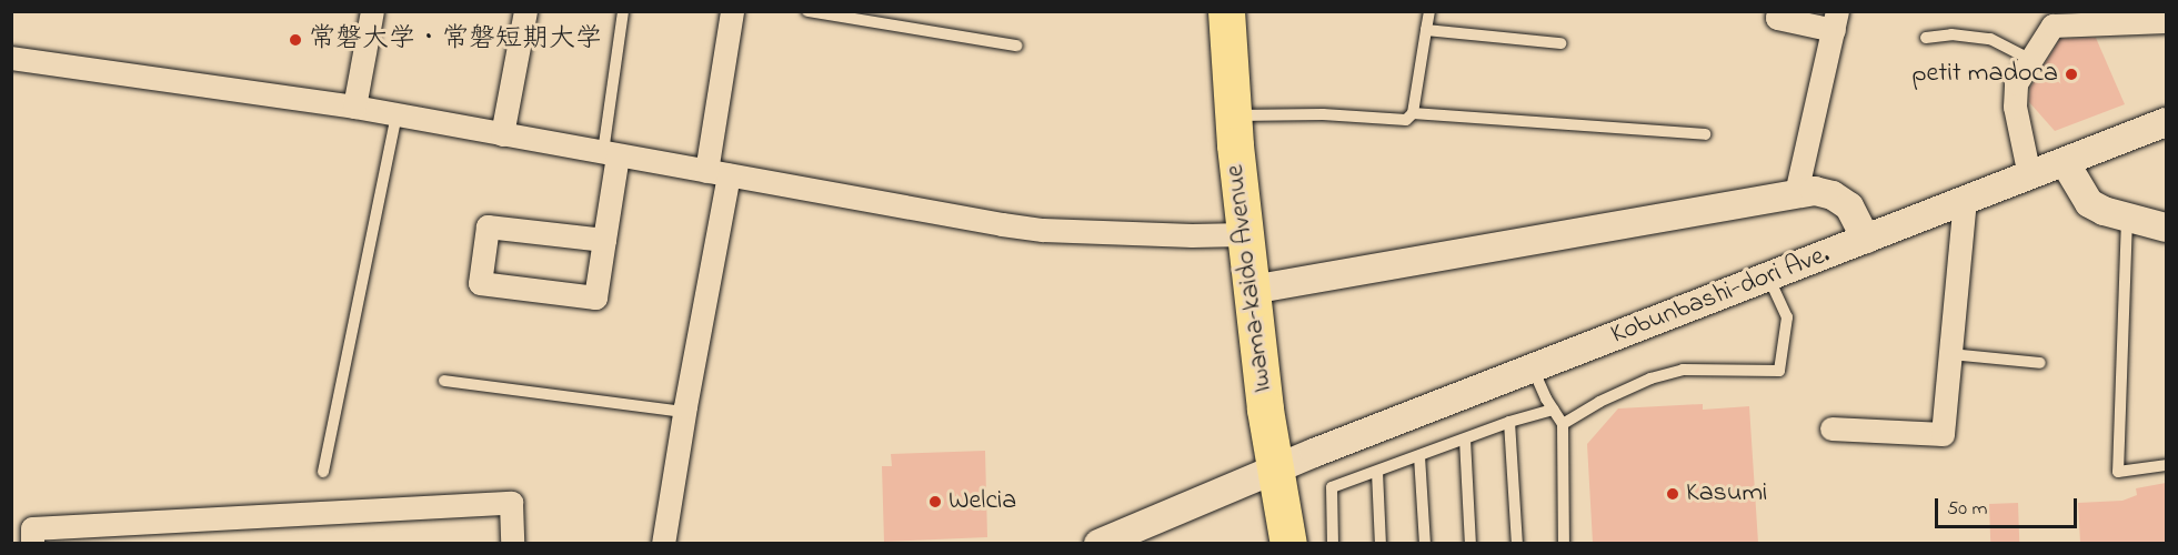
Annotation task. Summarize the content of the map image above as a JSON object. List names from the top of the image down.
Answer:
{
  "streets": {
    "main road": ["Iwama-kaido Avenue"],
    "street": ["Kobunbashi-dori Ave."]
  },
  "crossings": [
    ["Iwama-kaido Avenue", "Kobunbashi-dori Ave."]
  ],
  "places": [
    "常磐大学・常磐短期大学",
    "petit madoca",
    "Kasumi",
    "Welcia"
  ],
  "scale_bar": "50 m"
}
